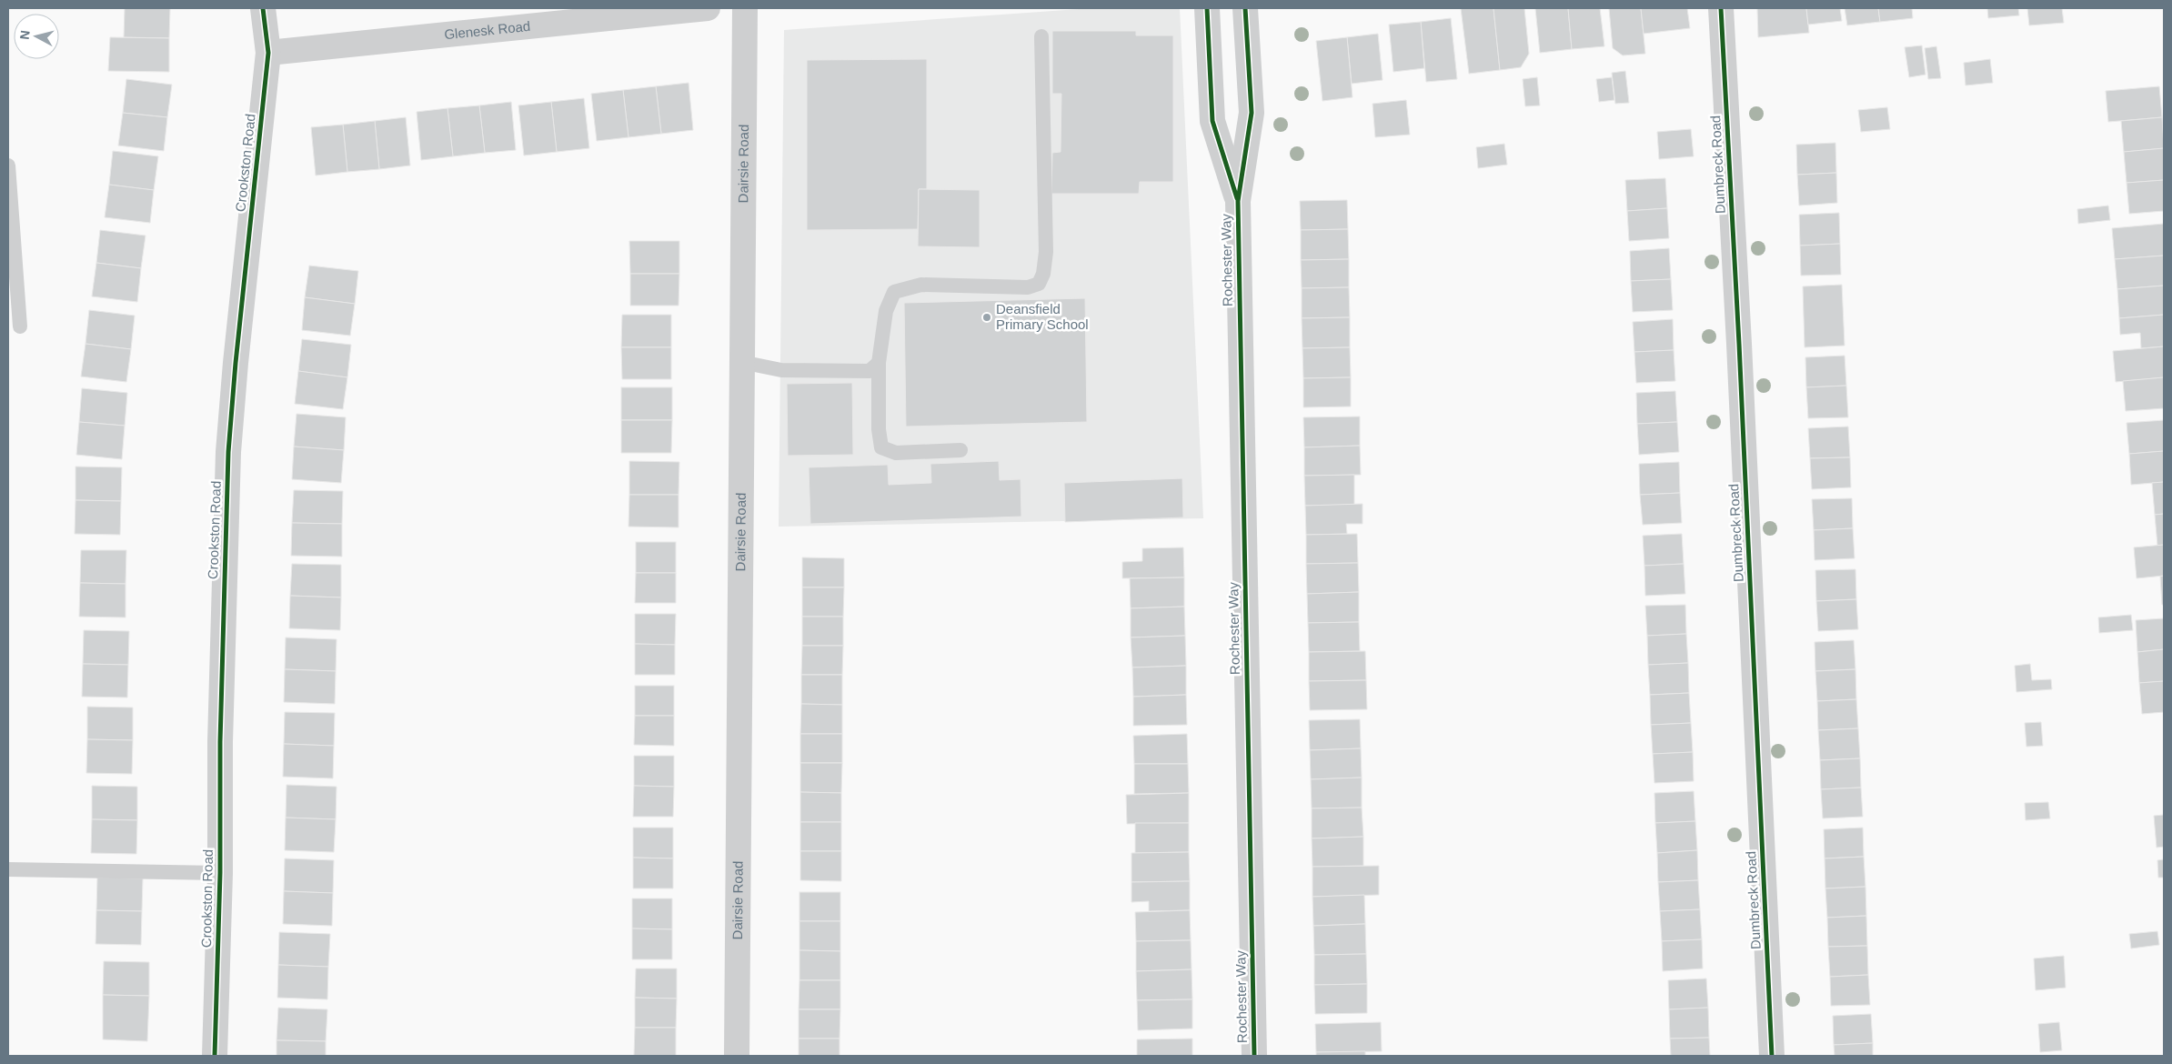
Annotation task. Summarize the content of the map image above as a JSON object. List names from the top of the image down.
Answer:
{
  "streets": {
    "street": [
      "Glenesk Road",
      "Crookston Road",
      "Dairsie Road",
      "Dumbreck Road",
      "Rochester Way"
    ]
  },
  "crossings": [
    ["Glenesk Road", "Crookston Road"]
  ],
  "places": ["Deansfield Primary School"],
  "north": "left"
}
